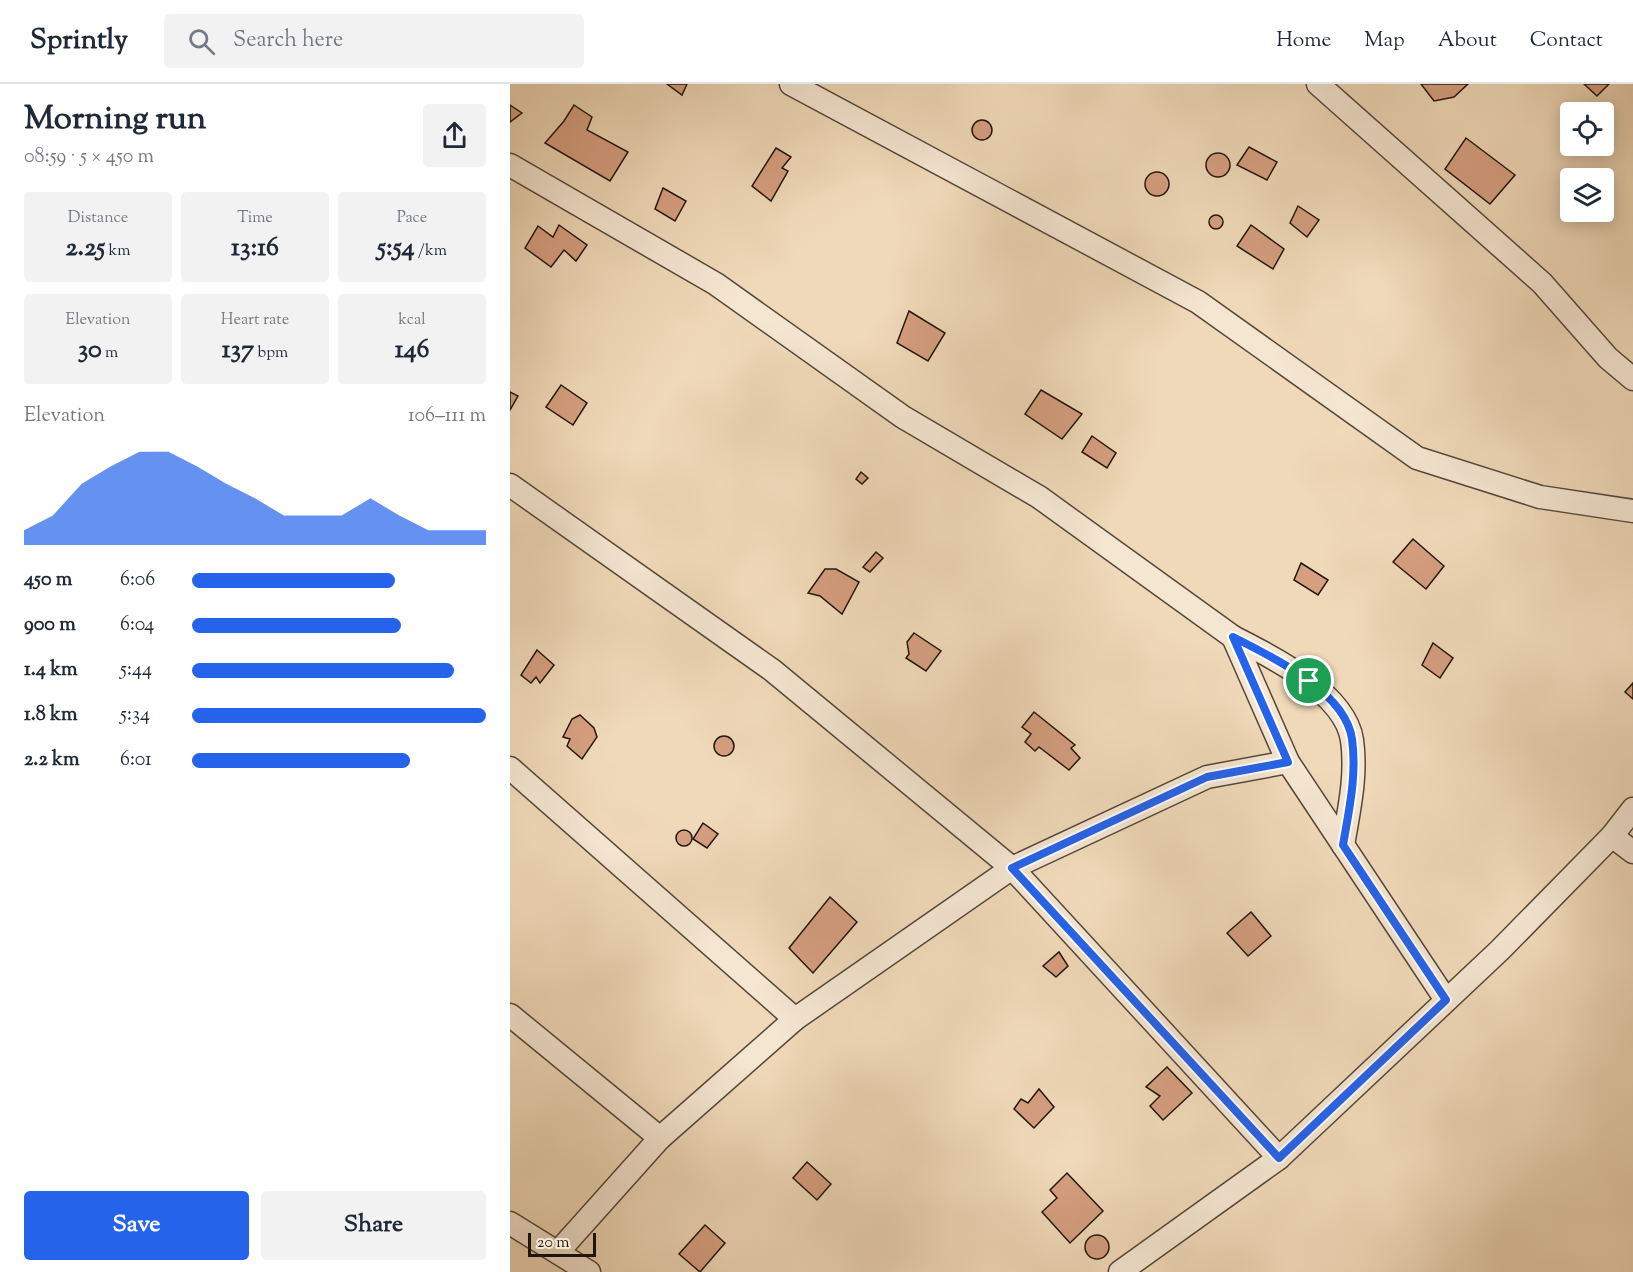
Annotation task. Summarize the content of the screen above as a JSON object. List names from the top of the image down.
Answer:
{
  "scale_bar": "20 m",
  "page": {
    "header": "Sprintly",
    "search": "Search here",
    "nav": [
      "Home",
      "Map",
      "About",
      "Contact"
    ],
    "heading": ["Morning run", "08:59 · 5 × 450 m"],
    "stats": [
      ["Distance", "2.25 km"],
      ["Time", "13:16"],
      ["Pace", "5:54 /km"],
      ["Elevation", "30 m"],
      ["Heart rate", "137 bpm"],
      ["kcal", "146"]
    ],
    "chart": ["Elevation", "106–111 m"],
    "list": [
      {
        "name": "450 m",
        "note": "6:06"
      },
      {
        "name": "900 m",
        "note": "6:04"
      },
      {
        "name": "1.4 km",
        "note": "5:44"
      },
      {
        "name": "1.8 km",
        "note": "5:34"
      },
      {
        "name": "2.2 km",
        "note": "6:01"
      }
    ],
    "buttons": ["Save", "Share"],
    "scale": "20 m"
  }
}
